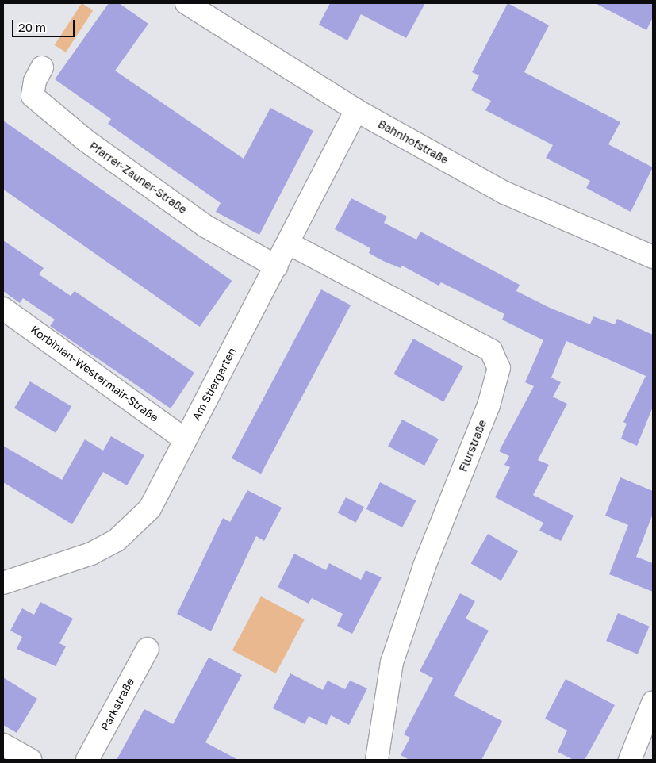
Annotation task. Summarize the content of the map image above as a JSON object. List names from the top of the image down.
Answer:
{
  "streets": {
    "street": [
      "Bahnhofstraße",
      "Pfarrer-Zauner-Straße",
      "Korbinian-Westermair-Straße",
      "Am Stiergarten",
      "Flurstraße",
      "Parkstraße"
    ]
  },
  "crossings": [
    ["Bahnhofstraße", "Am Stiergarten"],
    ["Pfarrer-Zauner-Straße", "Am Stiergarten"],
    ["Korbinian-Westermair-Straße", "Am Stiergarten"],
    ["Am Stiergarten", "Flurstraße"]
  ],
  "scale_bar": "20 m"
}
